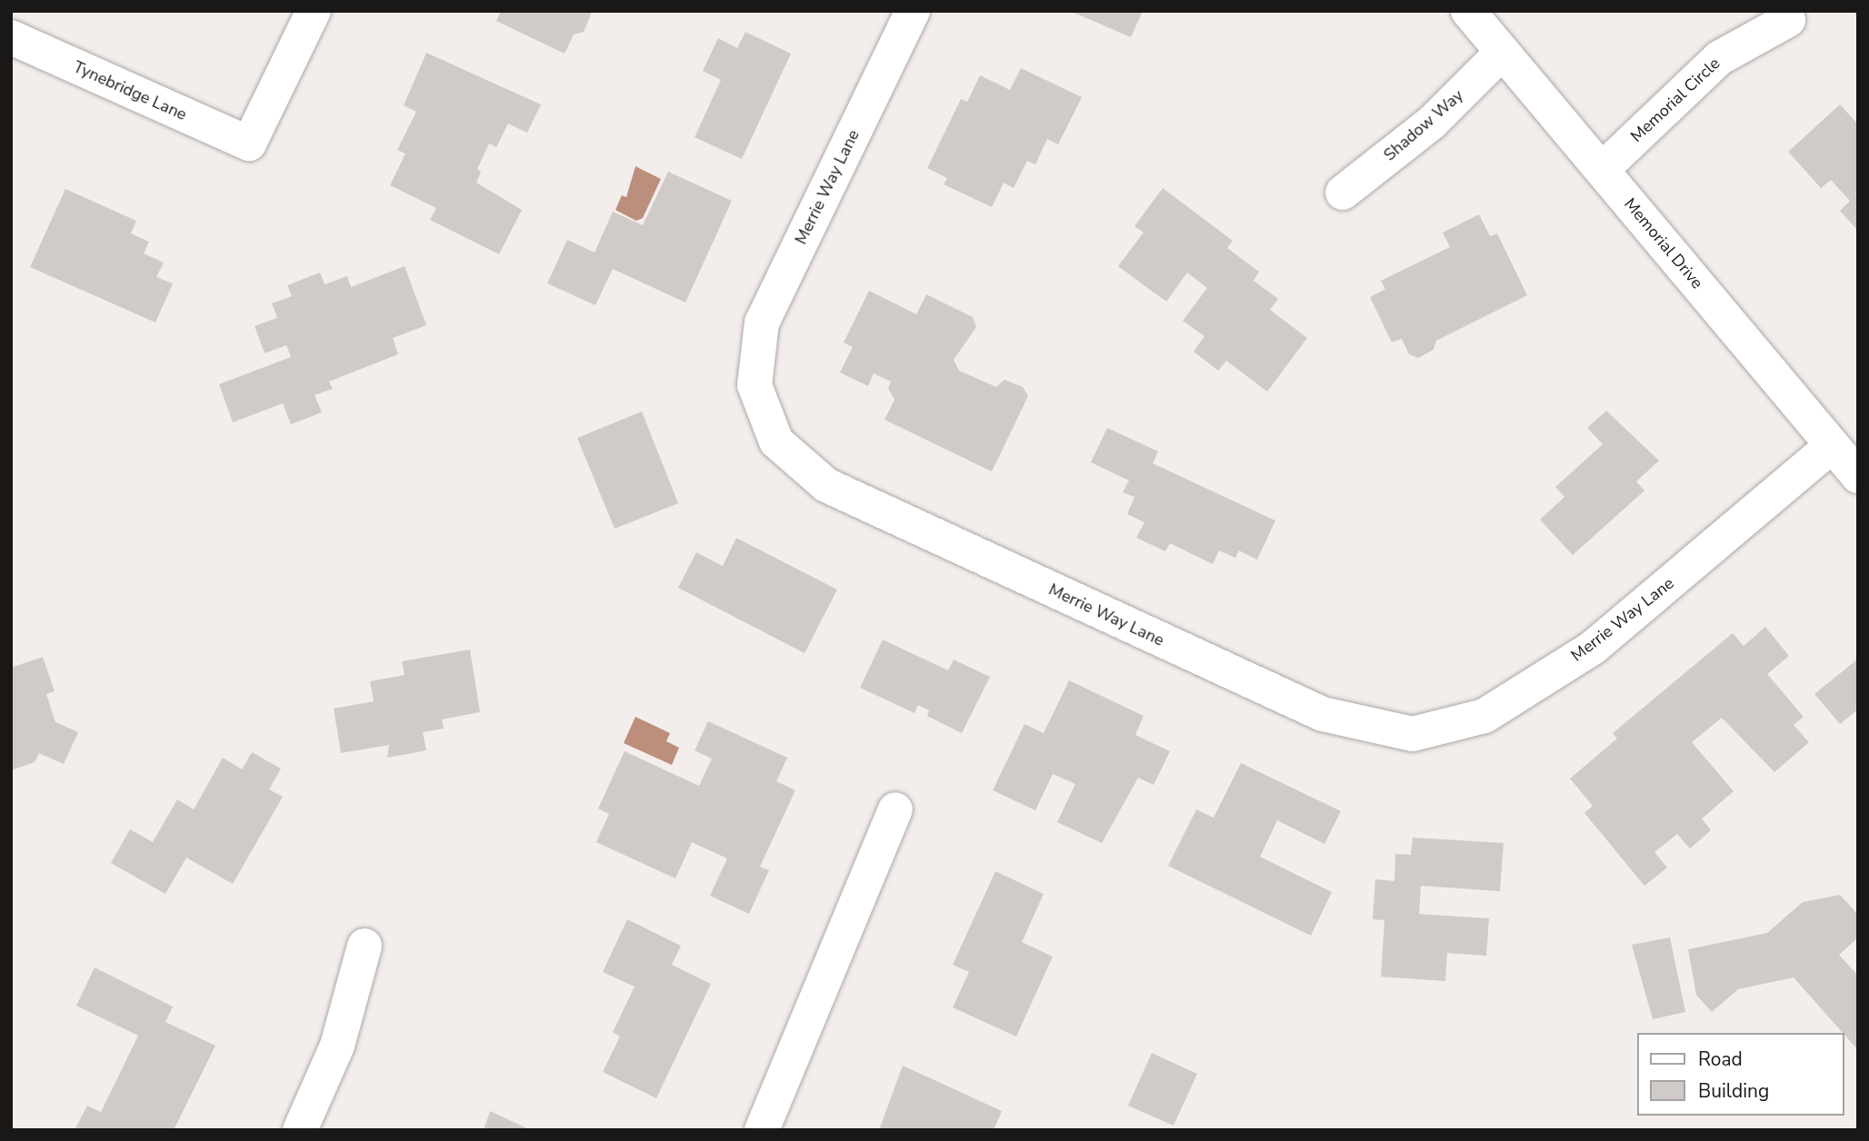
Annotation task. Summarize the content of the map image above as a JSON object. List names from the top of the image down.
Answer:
{
  "streets": {
    "street": [
      "Tynebridge Lane",
      "Memorial Circle",
      "Shadow Way",
      "Merrie Way Lane",
      "Memorial Drive"
    ]
  },
  "crossings": [
    ["Memorial Circle", "Memorial Drive"],
    ["Shadow Way", "Memorial Drive"],
    ["Merrie Way Lane", "Memorial Drive"]
  ],
  "legend": ["Road", "Building"]
}
